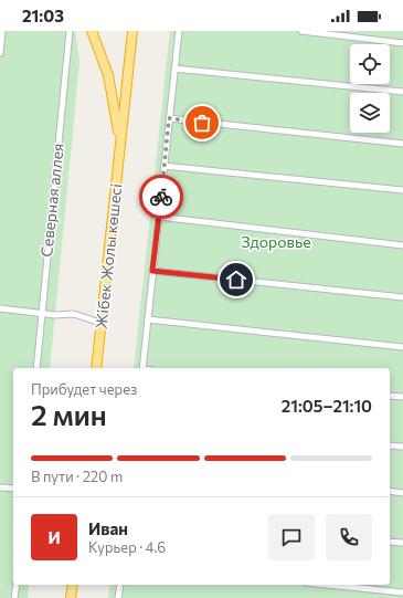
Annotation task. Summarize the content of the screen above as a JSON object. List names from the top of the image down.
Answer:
{
  "streets": {
    "highway": ["Жібек Жолы көшесі"],
    "street": ["Северная аллея"]
  },
  "parks": ["Здоровье"],
  "page": {
    "status": "21:03",
    "heading": ["2 мин", "Прибудет через", "21:05–21:10"],
    "panel": ["Иван", "Курьер · 4.6"],
    "bar": "В пути · 220 m",
    "round": "И"
  }
}
